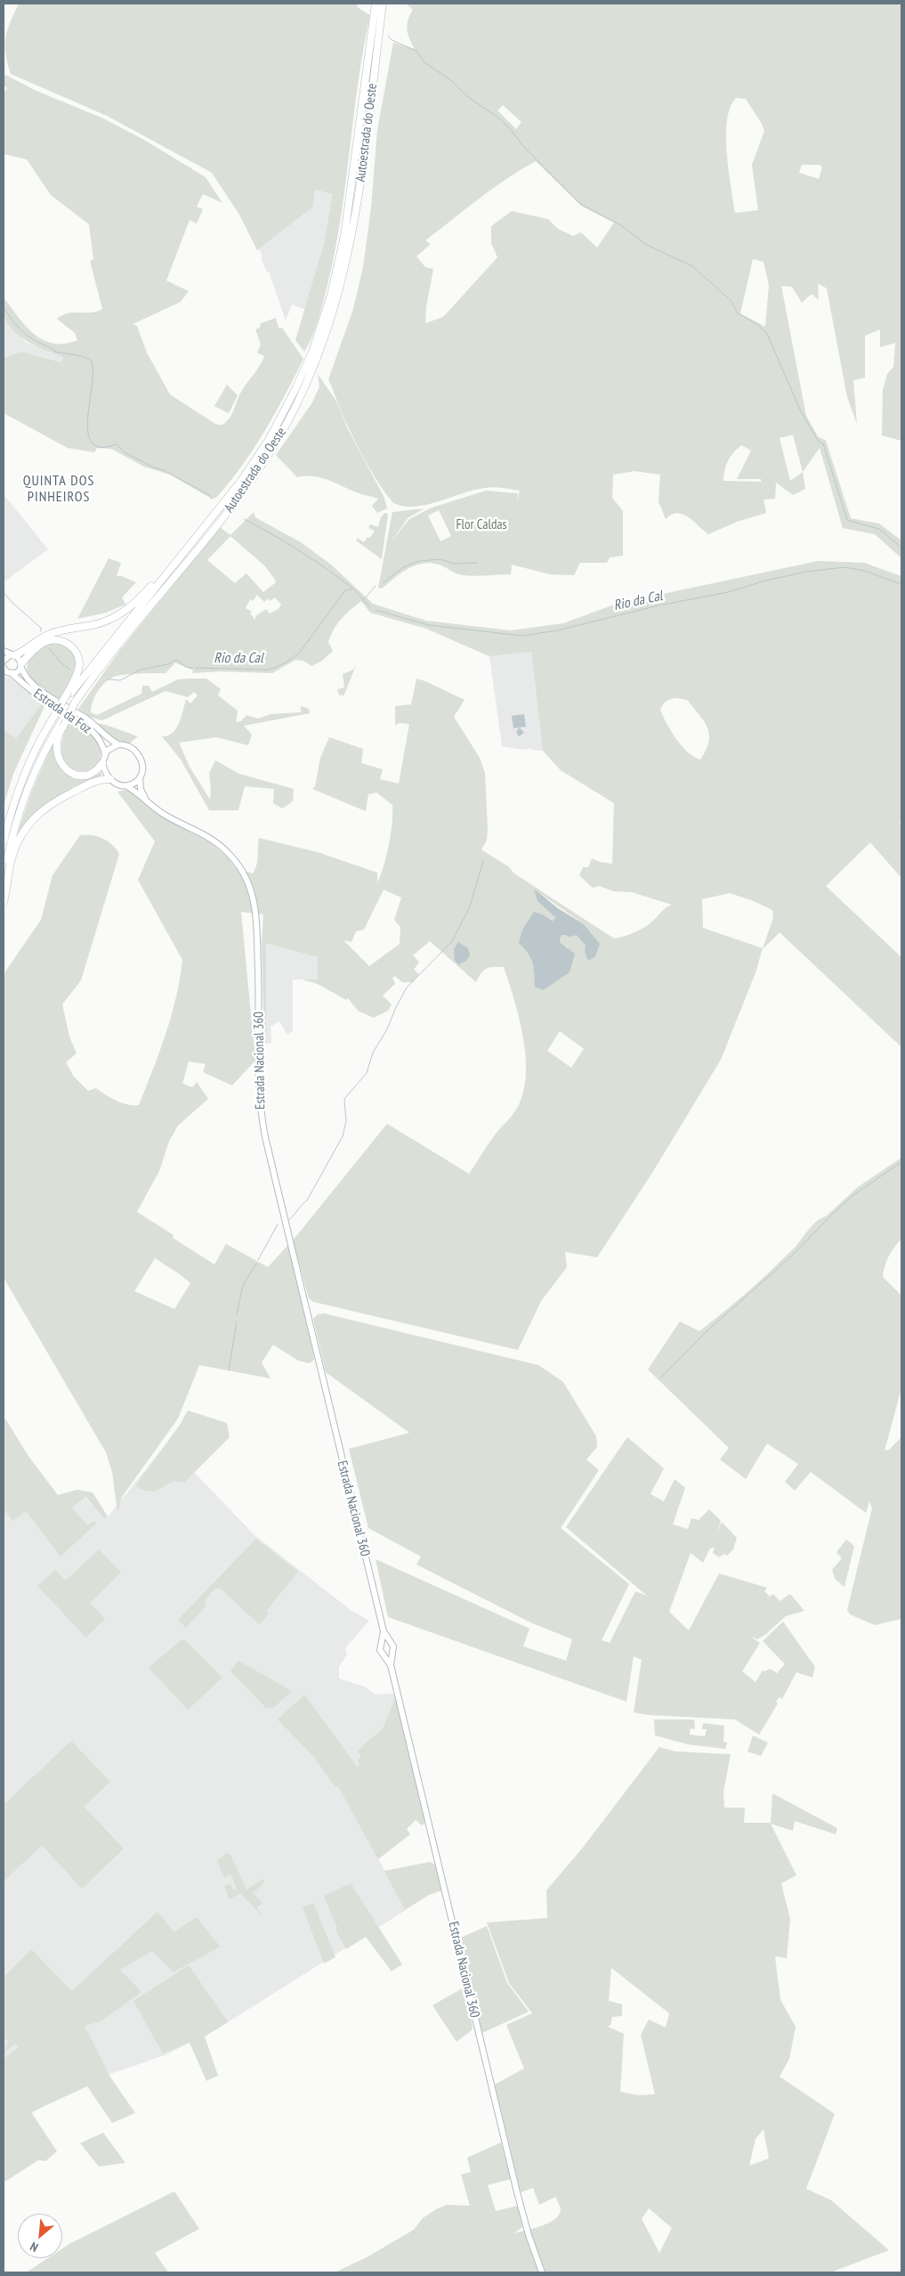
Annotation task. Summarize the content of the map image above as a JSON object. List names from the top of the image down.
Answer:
{
  "streets": {
    "highway": ["Autoestrada do Oeste"],
    "main road": ["Estrada da Foz", "Estrada Nacional 360"]
  },
  "crossings": [
    ["Estrada da Foz", "Estrada Nacional 360"]
  ],
  "districts": ["QUINTA DOS PINHEIROS"],
  "water": ["Rio da Cal"],
  "parks": ["Flor Caldas"],
  "north": "bottom left"
}
